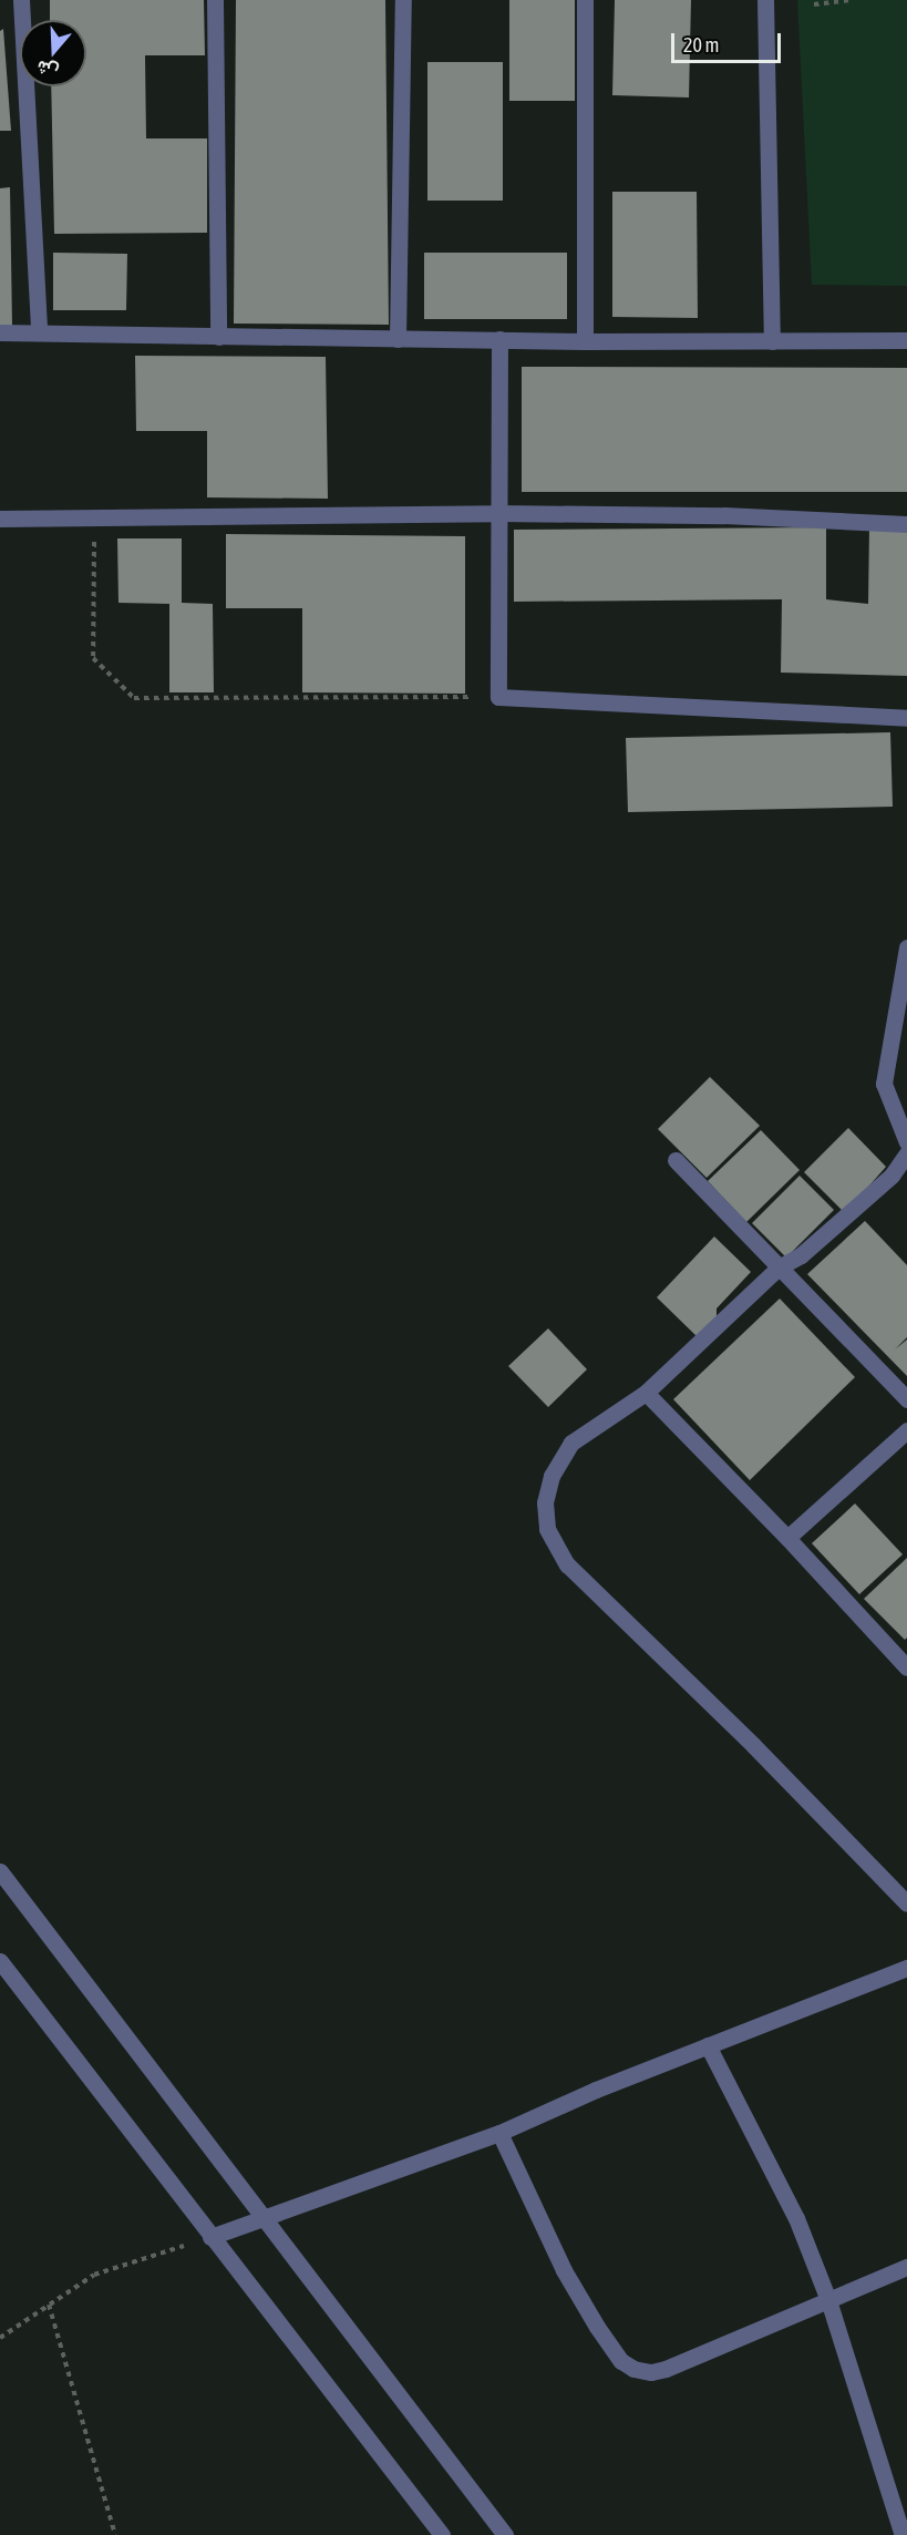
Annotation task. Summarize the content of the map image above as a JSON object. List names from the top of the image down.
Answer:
{
  "scale_bar": "20 m",
  "north": "bottom"
}
